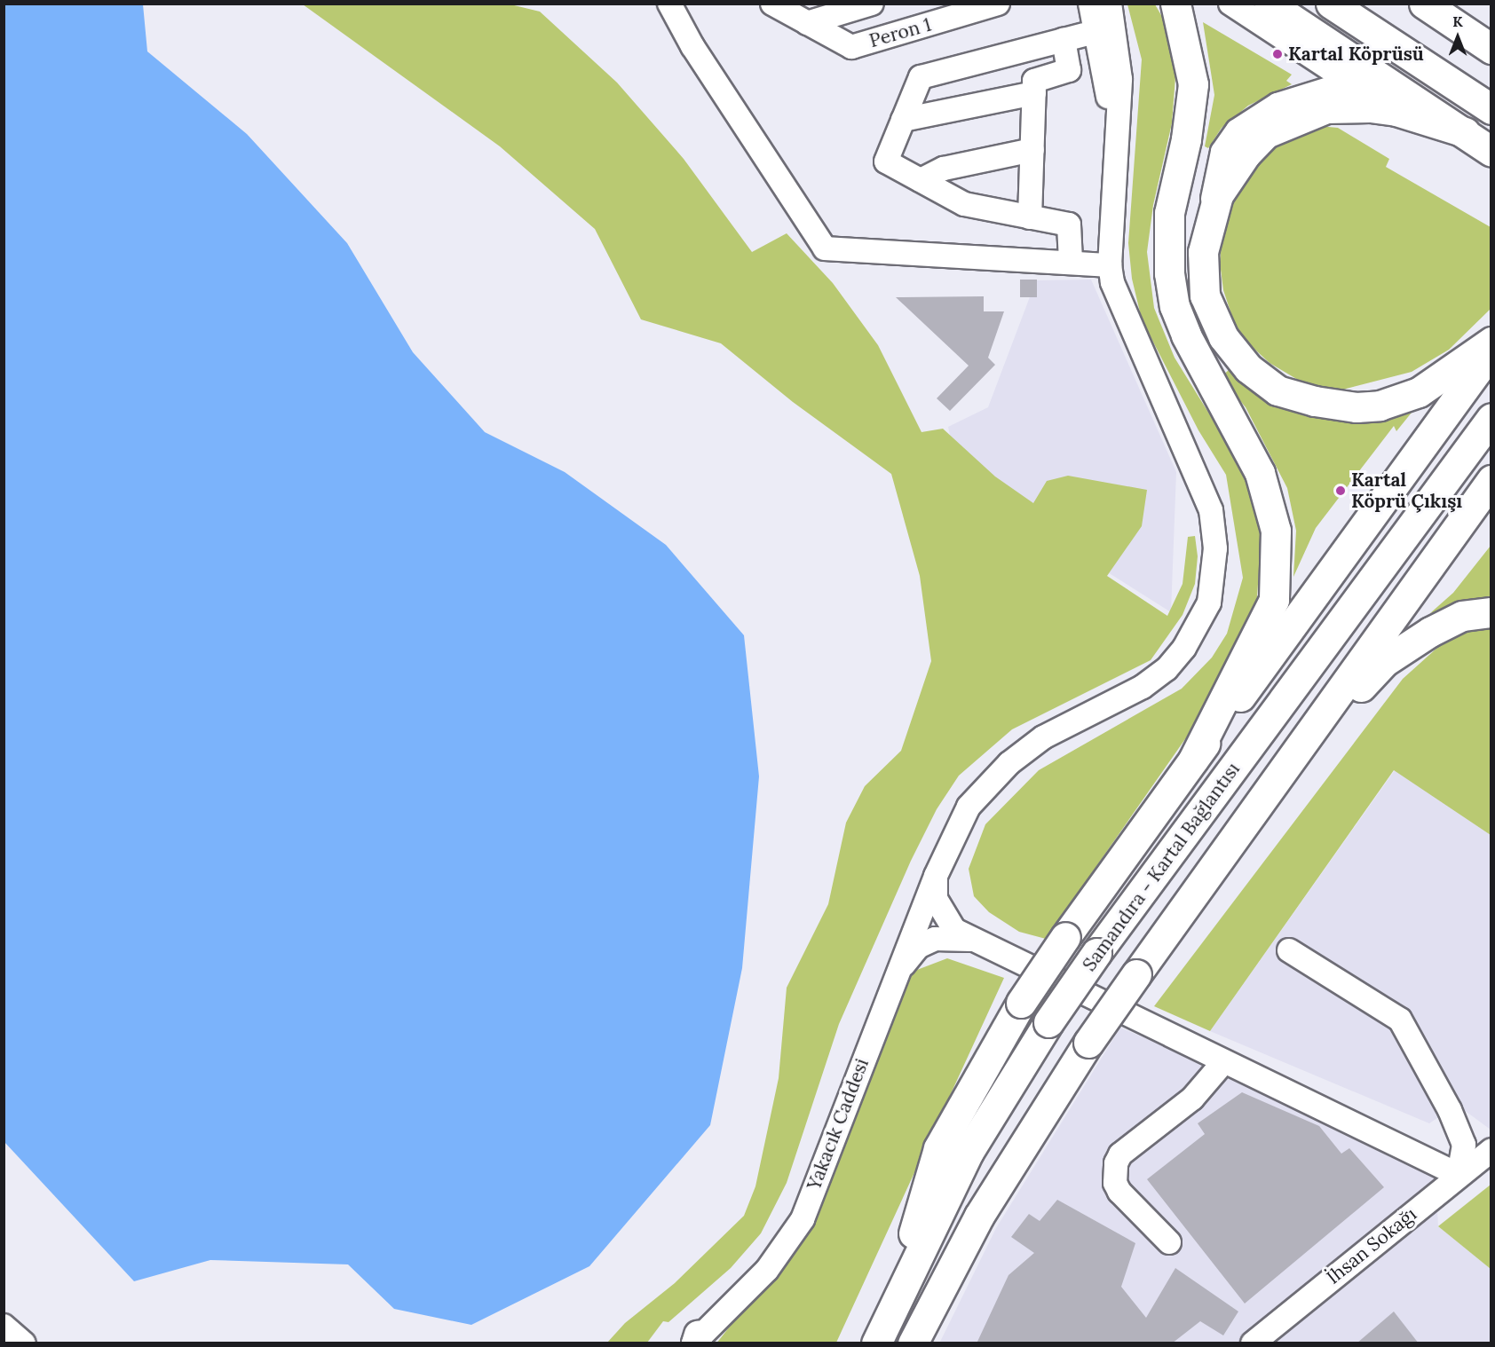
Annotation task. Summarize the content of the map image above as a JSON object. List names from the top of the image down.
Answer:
{
  "streets": {
    "highway": ["Samandıra - Kartal Bağlantısı"],
    "street": ["Peron 1", "Yakacık Caddesi", "İhsan Sokağı"]
  },
  "places": ["Kartal Köprüsü", "Kartal Köprü Çıkışı"],
  "north": "top"
}
